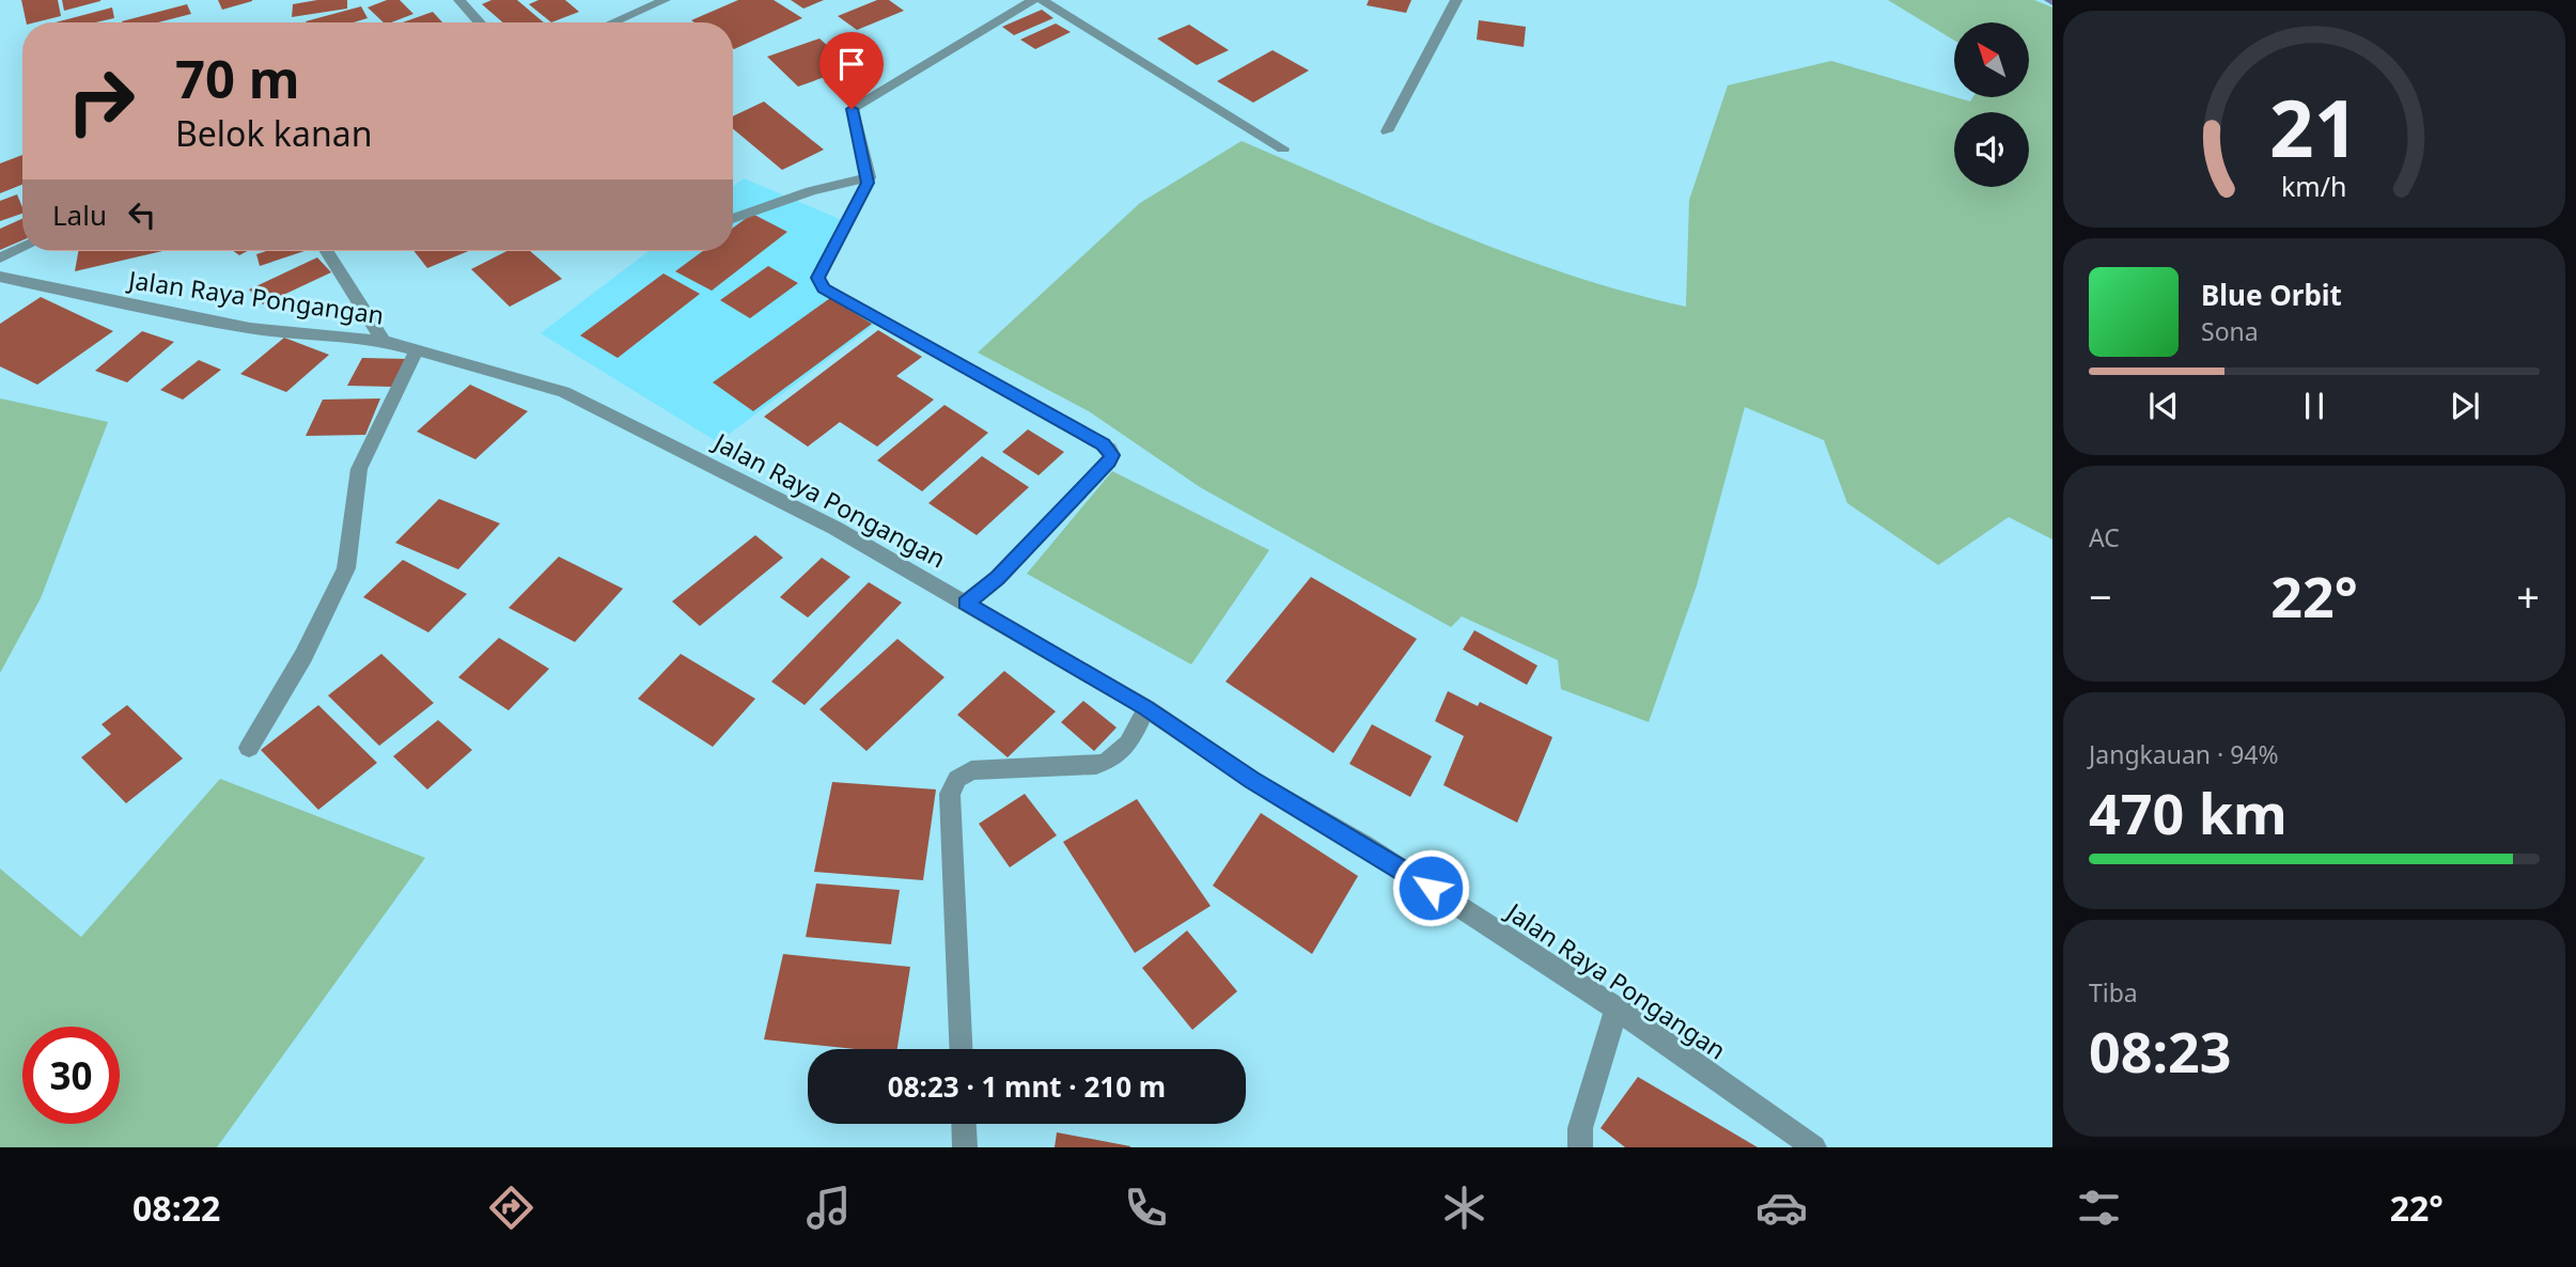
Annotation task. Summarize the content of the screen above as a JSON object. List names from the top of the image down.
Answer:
{
  "streets": {
    "street": ["Jalan Raya Pongangan"]
  },
  "north": "top left",
  "page": {
    "turn": ["70 m", "Belok kanan"],
    "then": "Lalu",
    "song": ["Blue Orbit", "Sona"],
    "tile": [
      "AC",
      ["Jangkauan · 94%", "470 km"],
      ["Tiba", "08:23"]
    ],
    "heat": ["−", "22°", "+"],
    "limit": "30",
    "trip": "08:23 · 1 mnt · 210 m",
    "tabs": ["08:22", "22°"],
    "gauge": ["21", "km/h"]
  }
}
